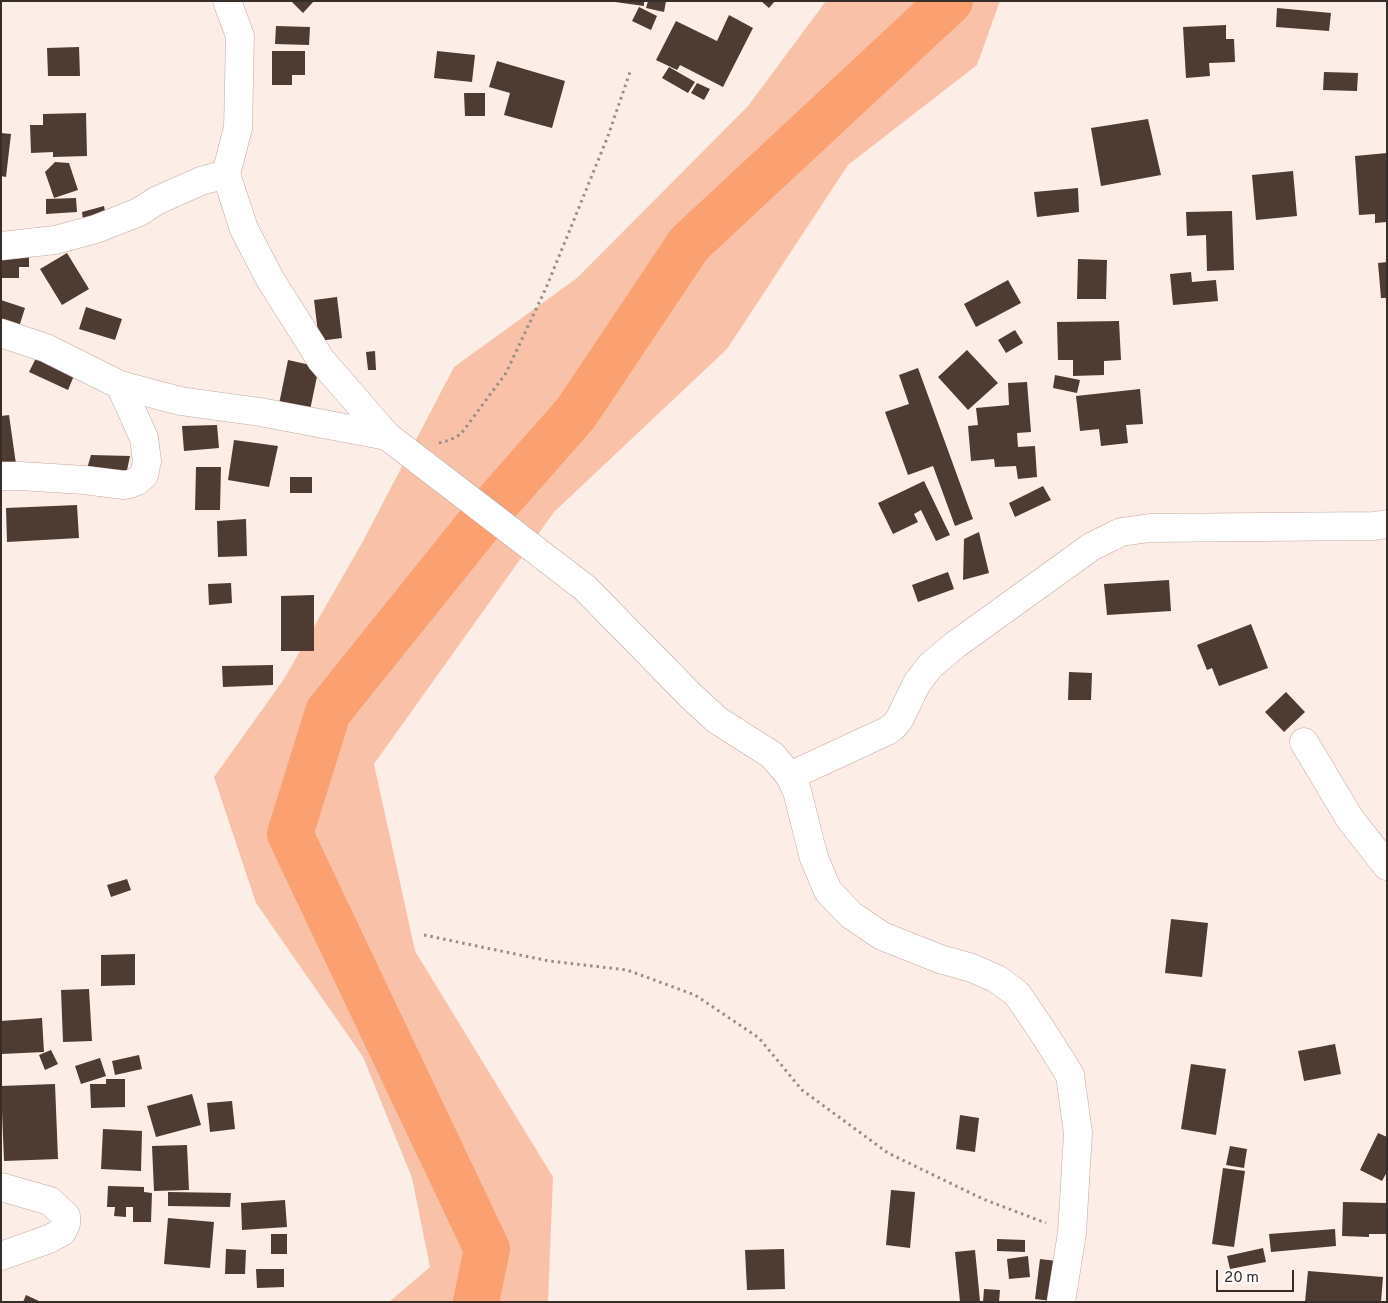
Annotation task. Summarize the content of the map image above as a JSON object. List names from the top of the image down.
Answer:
{
  "scale_bar": "20 m"
}
